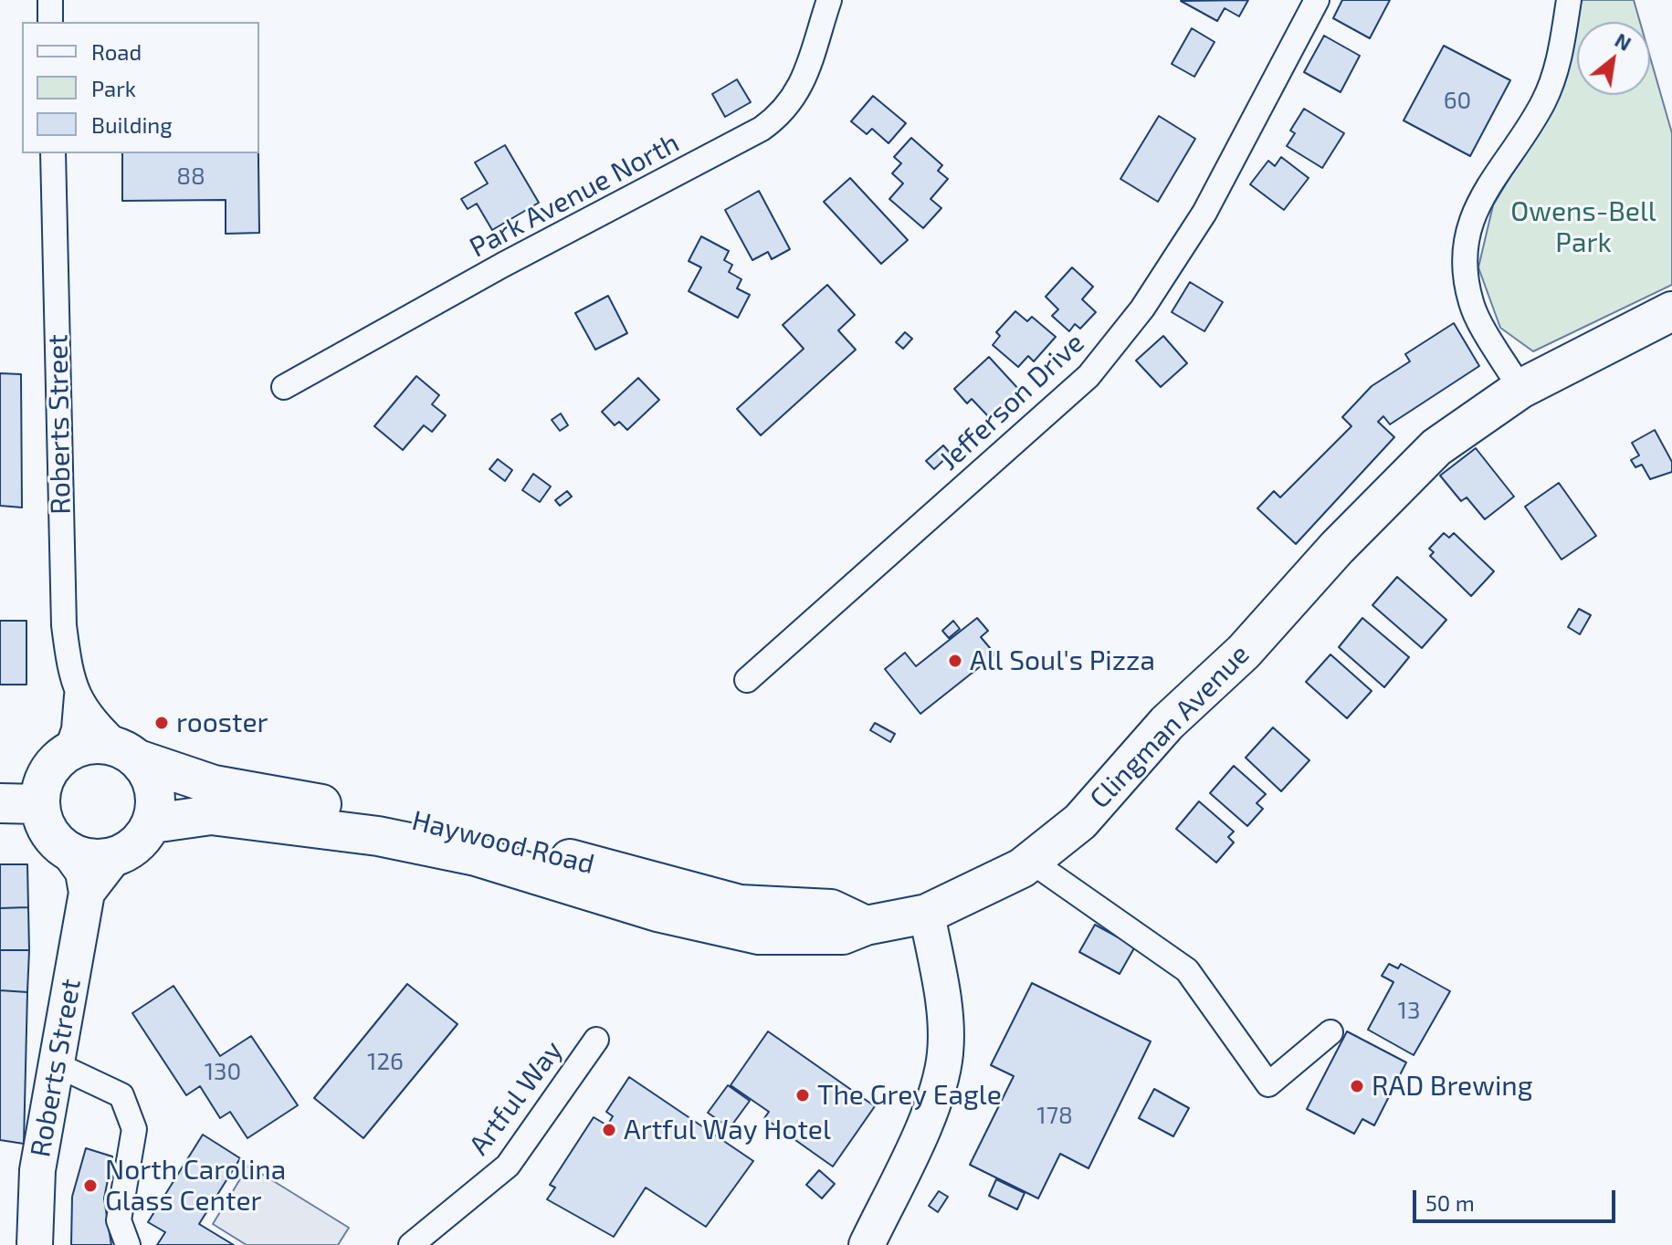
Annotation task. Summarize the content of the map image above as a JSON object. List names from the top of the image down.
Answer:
{
  "streets": {
    "main road": ["Roberts Street", "Clingman Avenue", "Haywood Road"],
    "street": ["Park Avenue North", "Jefferson Drive", "Artful Way"]
  },
  "crossings": [
    ["Roberts Street", "Haywood Road"],
    ["Clingman Avenue", "Haywood Road"]
  ],
  "parks": ["Owens-Bell Park"],
  "places": [
    "All Soul's Pizza",
    "rooster",
    "RAD Brewing",
    "The Grey Eagle",
    "Artful Way Hotel",
    "North Carolina Glass Center"
  ],
  "house_numbers": [
    "60",
    "88",
    "13",
    "126",
    "130",
    "178"
  ],
  "legend": ["Road", "Park", "Building"],
  "scale_bar": "50 m",
  "north": "top right"
}
